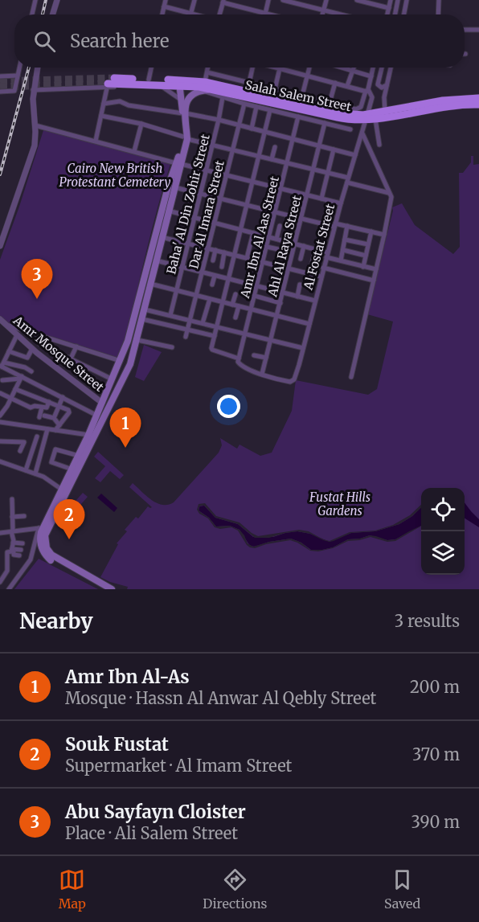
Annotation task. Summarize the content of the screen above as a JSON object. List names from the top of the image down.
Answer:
{
  "streets": {
    "highway": ["Salah Salem Street"],
    "street": [
      "Baha' Al Din Zohir Street",
      "Dar Al Imara Street",
      "Amr Ibn Al Aas Street",
      "Ahl Al Raya Street",
      "Al Fostat Street",
      "Amr Mosque Street"
    ]
  },
  "crossings": [
    ["Salah Salem Street", "Al Fostat Street"],
    ["Ahl Al Raya Street", "Al Fostat Street"]
  ],
  "parks": ["Cairo New British Protestant Cemetery", "Fustat Hills Gardens"],
  "page": {
    "search": "Search here",
    "pins": ["3", "1", "2"],
    "heading": ["Nearby", "3 results"],
    "list": [
      {
        "mark": "1",
        "name": "Amr Ibn Al-As",
        "note": "Mosque · Hassn Al Anwar Al Qebly Street",
        "value": "200 m"
      },
      {
        "mark": "2",
        "name": "Souk Fustat",
        "note": "Supermarket · Al Imam Street",
        "value": "370 m"
      },
      {
        "mark": "3",
        "name": "Abu Sayfayn Cloister",
        "note": "Place · Ali Salem Street",
        "value": "390 m"
      }
    ],
    "nav": ["Map", "Directions", "Saved"]
  }
}
